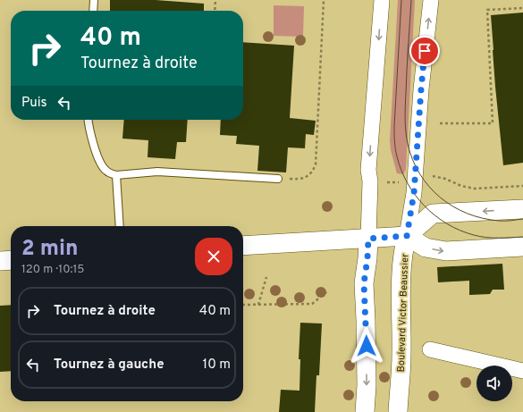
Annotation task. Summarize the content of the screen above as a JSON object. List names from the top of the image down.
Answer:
{
  "streets": {
    "street": ["Boulevard Victor Beaussier"]
  },
  "page": {
    "turn": ["40 m", "Tournez à droite"],
    "then": "Puis",
    "heading": ["2 min", "120 m · 10:15"],
    "list": [
      {
        "name": "Tournez à droite",
        "value": "40 m"
      },
      {
        "name": "Tournez à gauche",
        "value": "10 m"
      }
    ]
  }
}
